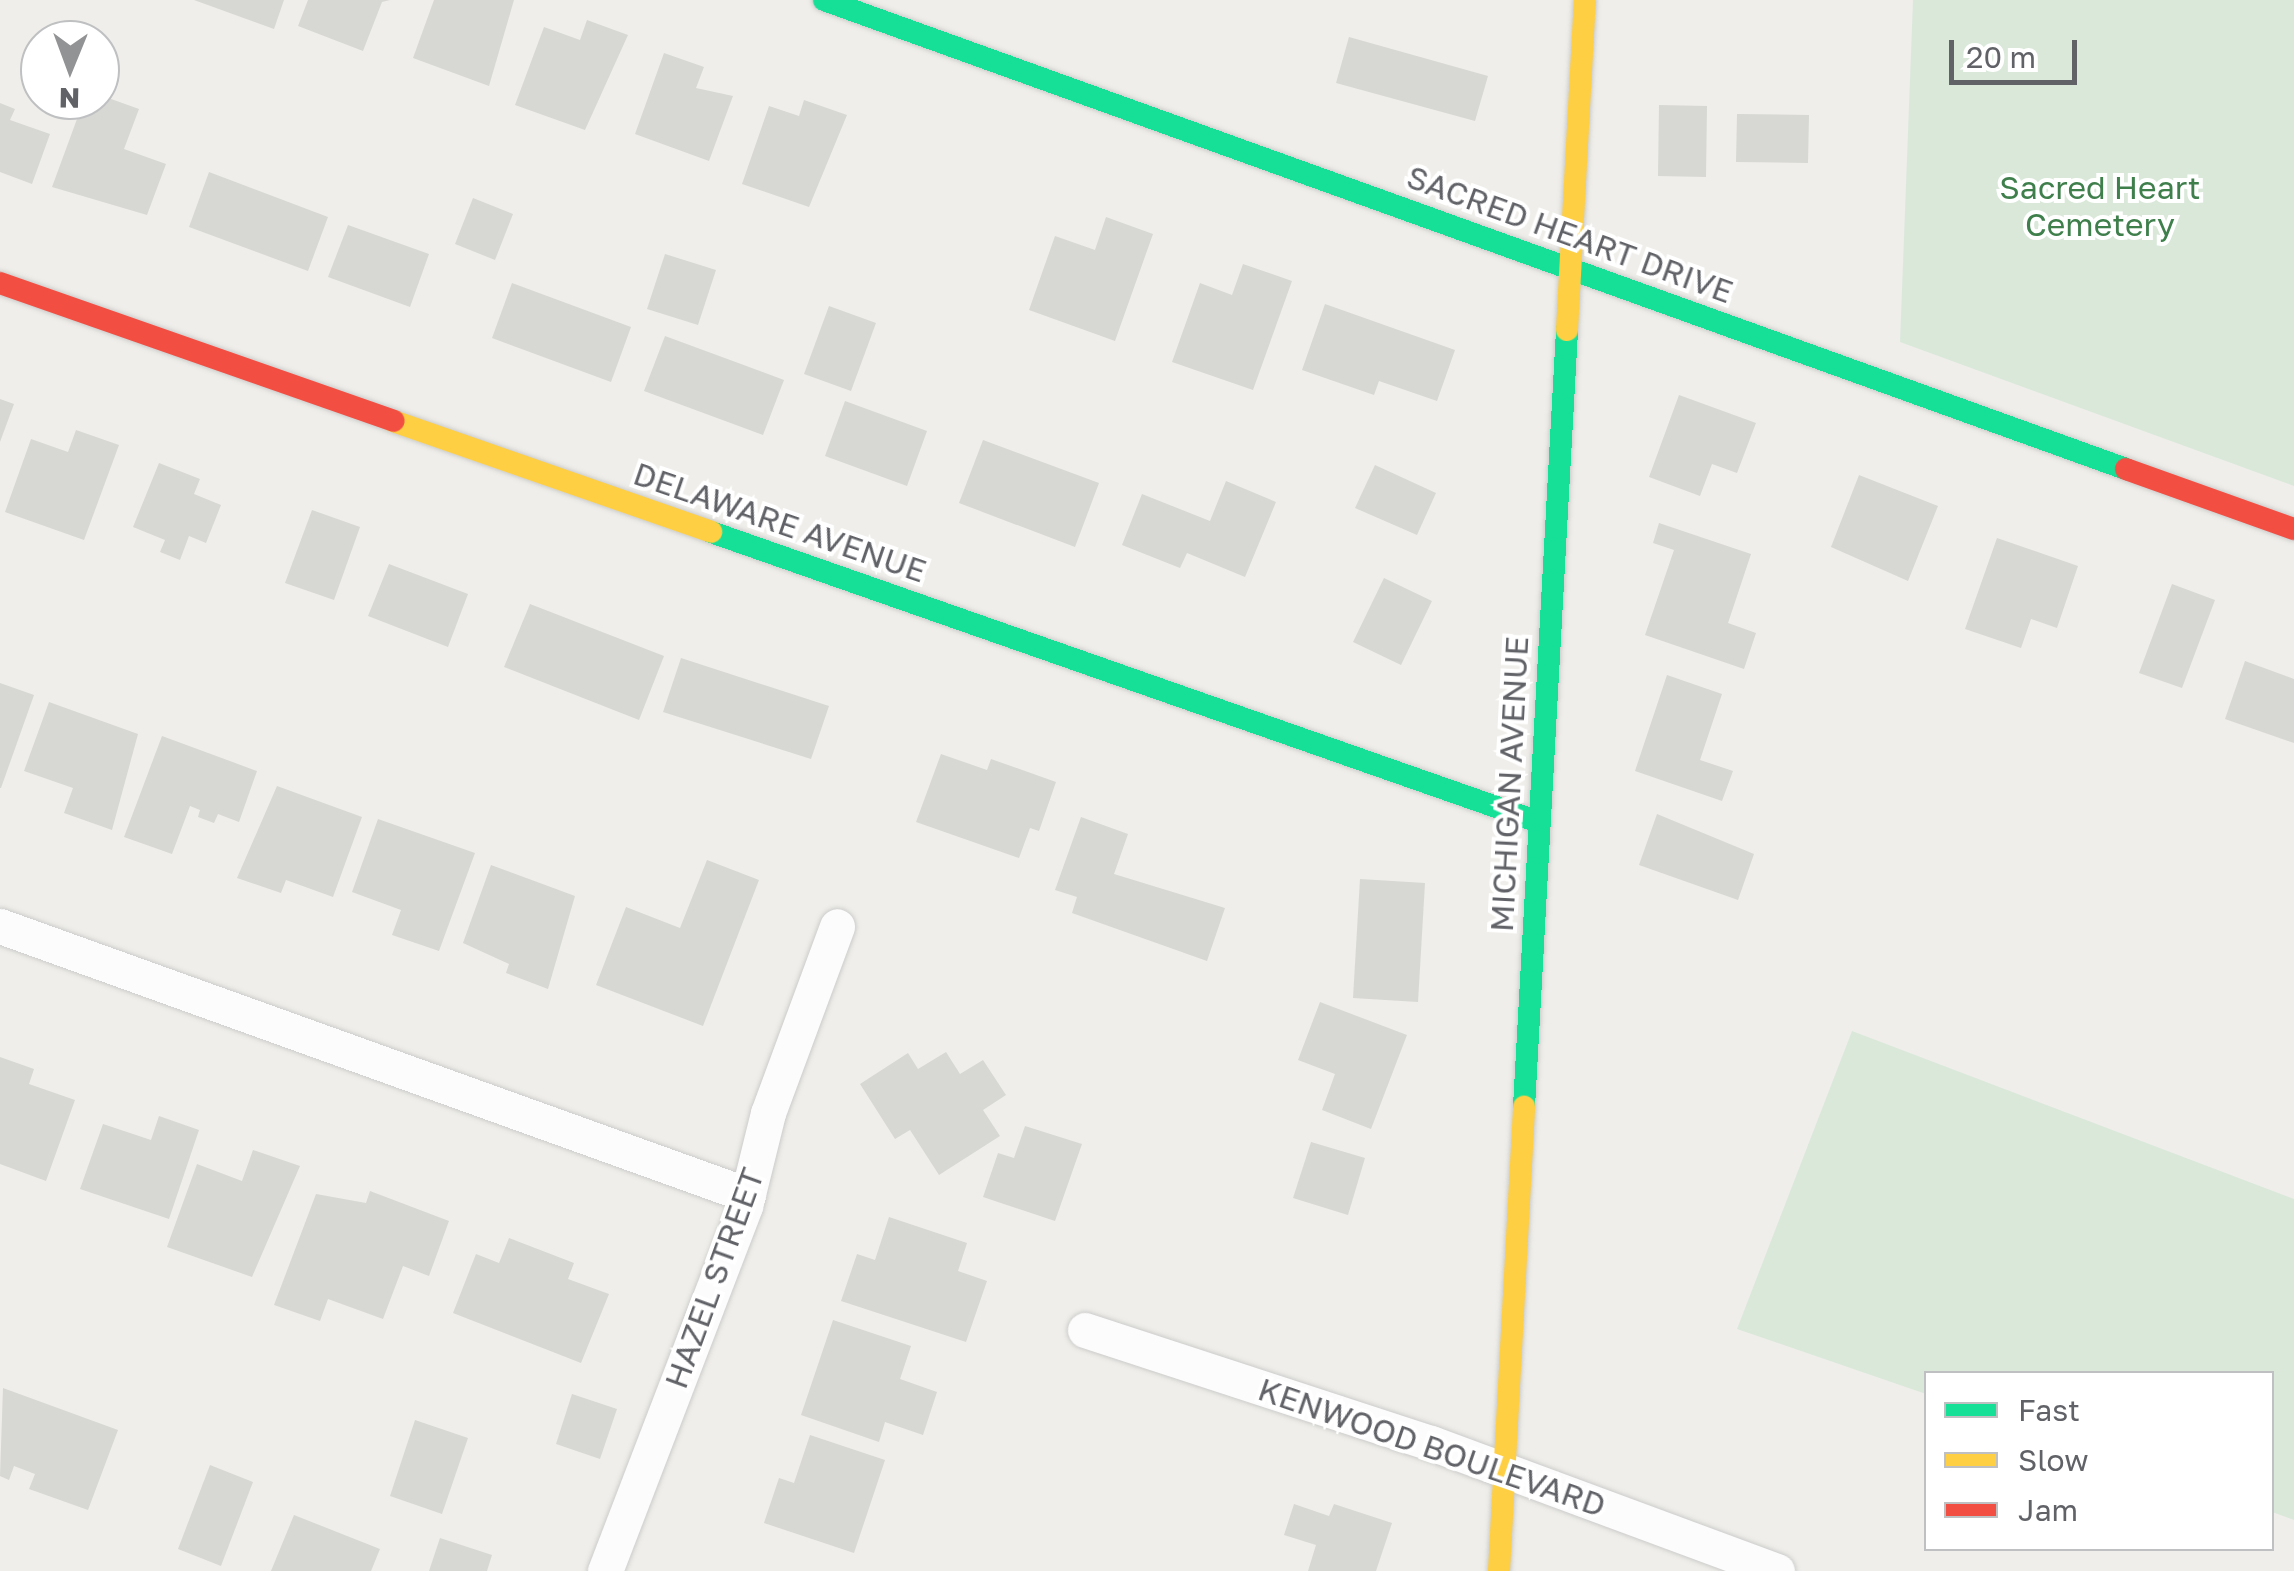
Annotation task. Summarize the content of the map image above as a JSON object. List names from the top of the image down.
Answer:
{
  "streets": {
    "street": [
      "SACRED HEART DRIVE",
      "DELAWARE AVENUE",
      "MICHIGAN AVENUE",
      "HAZEL STREET",
      "KENWOOD BOULEVARD"
    ]
  },
  "crossings": [
    ["SACRED HEART DRIVE", "MICHIGAN AVENUE"],
    ["DELAWARE AVENUE", "MICHIGAN AVENUE"],
    ["MICHIGAN AVENUE", "KENWOOD BOULEVARD"]
  ],
  "parks": ["Sacred Heart Cemetery"],
  "legend": ["Fast", "Slow", "Jam"],
  "scale_bar": "20 m",
  "north": "bottom"
}
